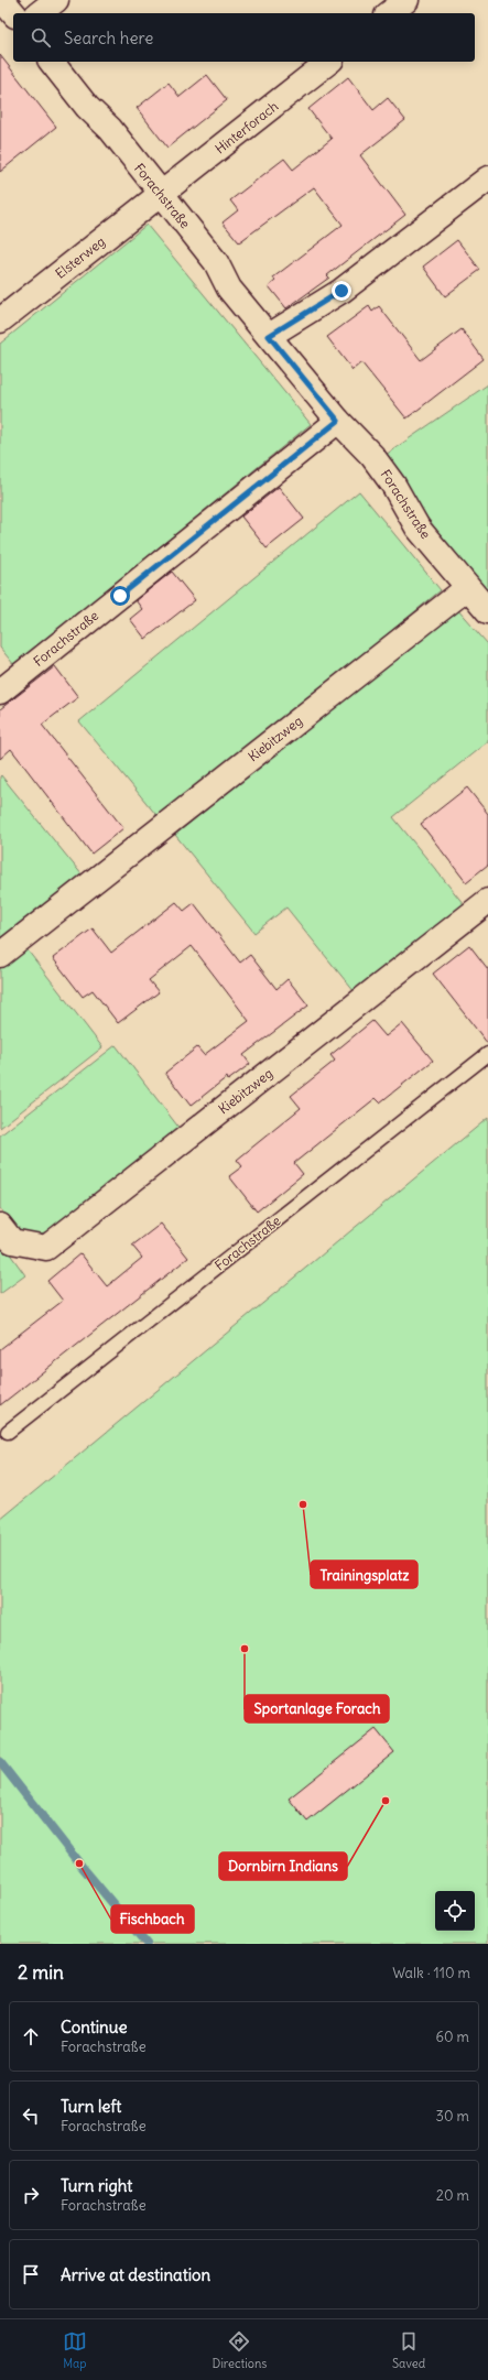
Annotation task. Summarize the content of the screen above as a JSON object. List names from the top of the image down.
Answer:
{
  "streets": {
    "street": [
      "Hinterforach",
      "Forachstraße",
      "Elsterweg",
      "Kiebitzweg"
    ]
  },
  "crossings": [
    ["Hinterforach", "Forachstraße"],
    ["Hinterforach", "Elsterweg"],
    ["Forachstraße", "Elsterweg"],
    ["Forachstraße", "Kiebitzweg"]
  ],
  "places": [
    "Trainingsplatz",
    "Sportanlage Forach",
    "Dornbirn Indians",
    "Fischbach"
  ],
  "page": {
    "search": "Search here",
    "heading": ["2 min", "Walk · 110 m"],
    "list": [
      ["Continue", "Forachstraße", "60 m"],
      ["Turn left", "Forachstraße", "30 m"],
      ["Turn right", "Forachstraße", "20 m"],
      "Arrive at destination"
    ],
    "nav": ["Map", "Directions", "Saved"]
  }
}
